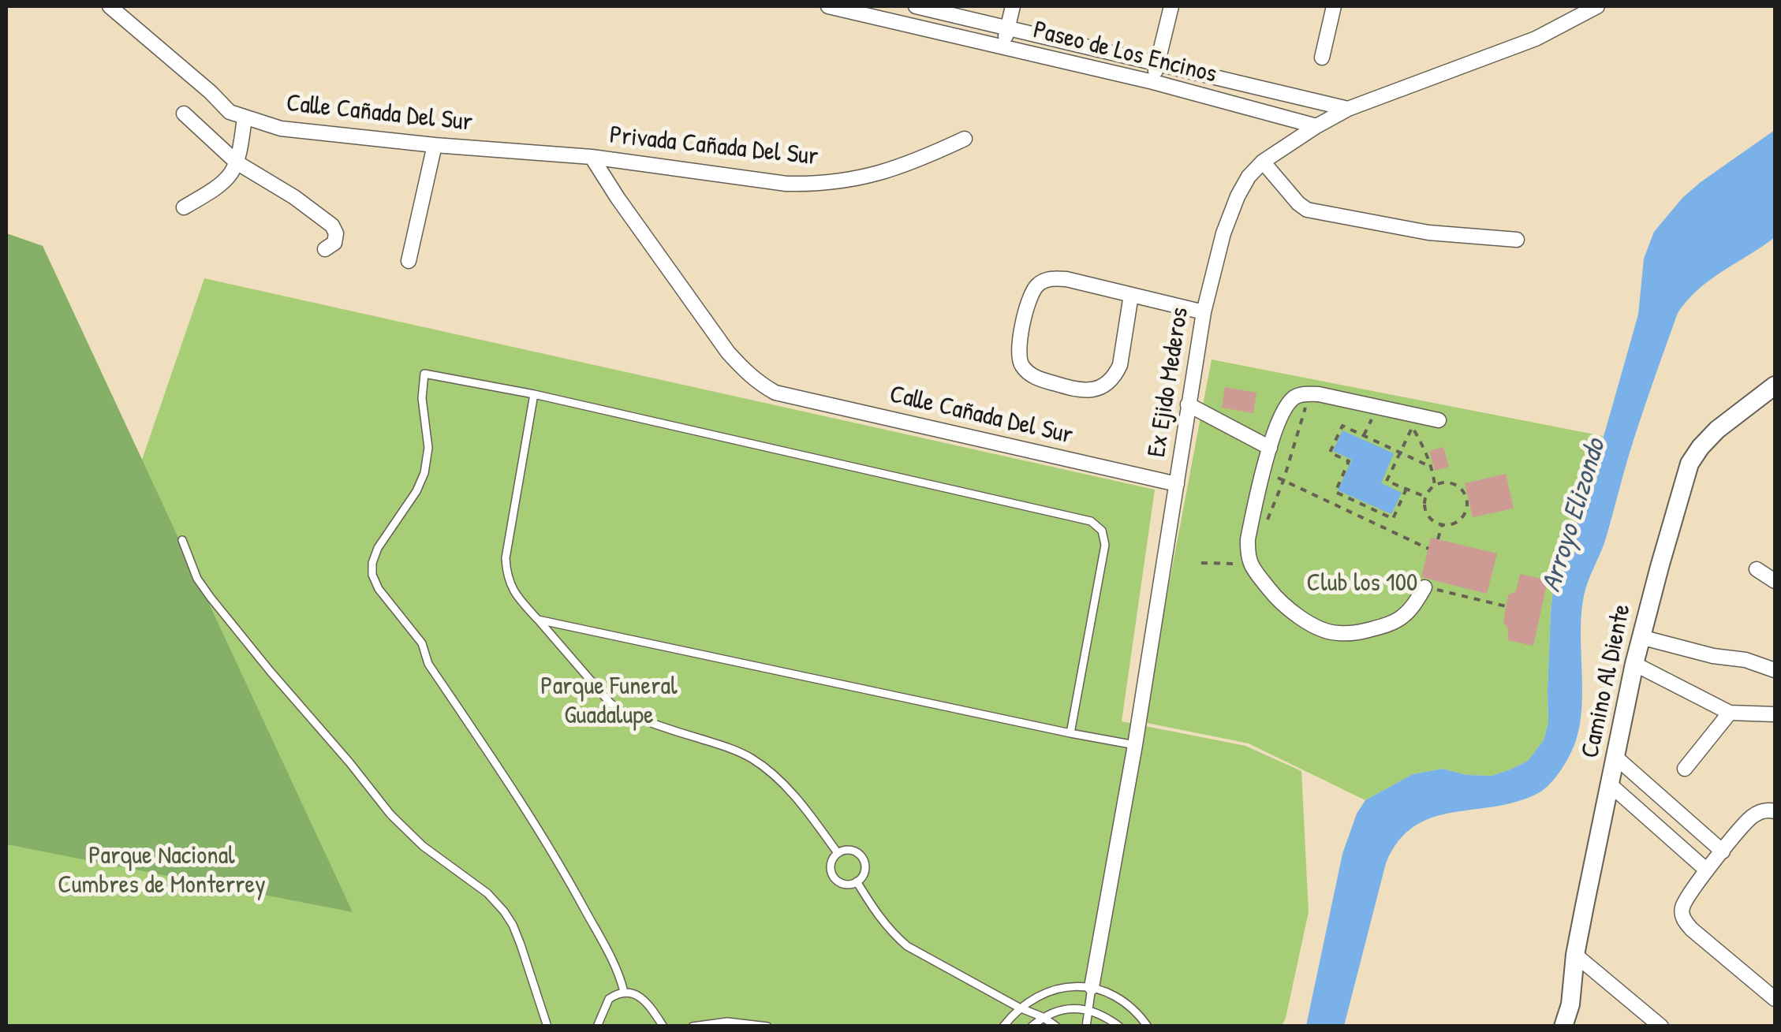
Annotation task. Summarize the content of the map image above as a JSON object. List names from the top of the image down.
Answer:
{
  "streets": {
    "street": [
      "Paseo de Los Encinos",
      "Calle Cañada Del Sur",
      "Privada Cañada Del Sur",
      "Ex Ejido Mederos",
      "Camino Al Diente"
    ]
  },
  "crossings": [
    ["Paseo de Los Encinos", "Ex Ejido Mederos"],
    ["Calle Cañada Del Sur", "Privada Cañada Del Sur"],
    ["Calle Cañada Del Sur", "Ex Ejido Mederos"]
  ],
  "water": ["Arroyo Elizondo"],
  "parks": ["Club los 100", "Parque Funeral Guadalupe", "Parque Nacional Cumbres de Monterrey"]
}
